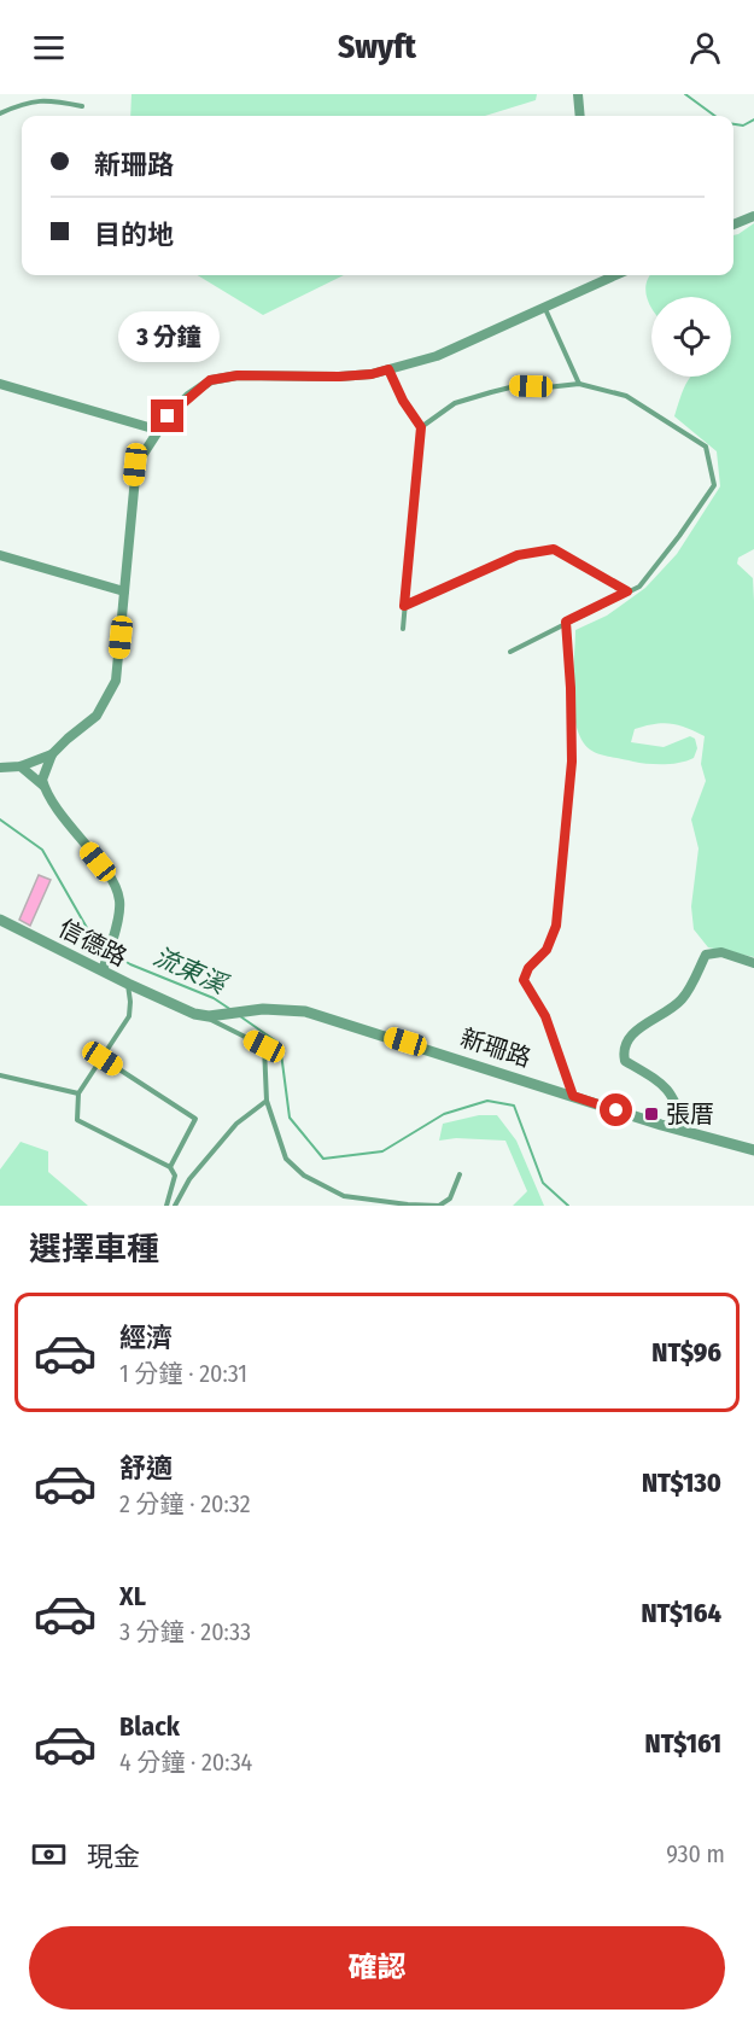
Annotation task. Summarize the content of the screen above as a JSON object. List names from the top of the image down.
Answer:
{
  "streets": {
    "street": ["信德路", "新珊路"]
  },
  "crossings": [
    ["信德路", "新珊路"]
  ],
  "water": ["流東溪"],
  "places": {
    "transit": ["張厝"]
  },
  "page": {
    "header": "Swyft",
    "banner": ["新珊路", "目的地"],
    "bubble": "3 分鐘",
    "heading": "選擇車種",
    "list": [
      {
        "name": "經濟",
        "note": "1 分鐘 · 20:31",
        "value": "NT$96"
      },
      {
        "name": "舒適",
        "note": "2 分鐘 · 20:32",
        "value": "NT$130"
      },
      {
        "name": "XL",
        "note": "3 分鐘 · 20:33",
        "value": "NT$164"
      },
      {
        "name": "Black",
        "note": "4 分鐘 · 20:34",
        "value": "NT$161"
      }
    ],
    "pay": ["現金", "930 m"],
    "buttons": "確認"
  }
}
